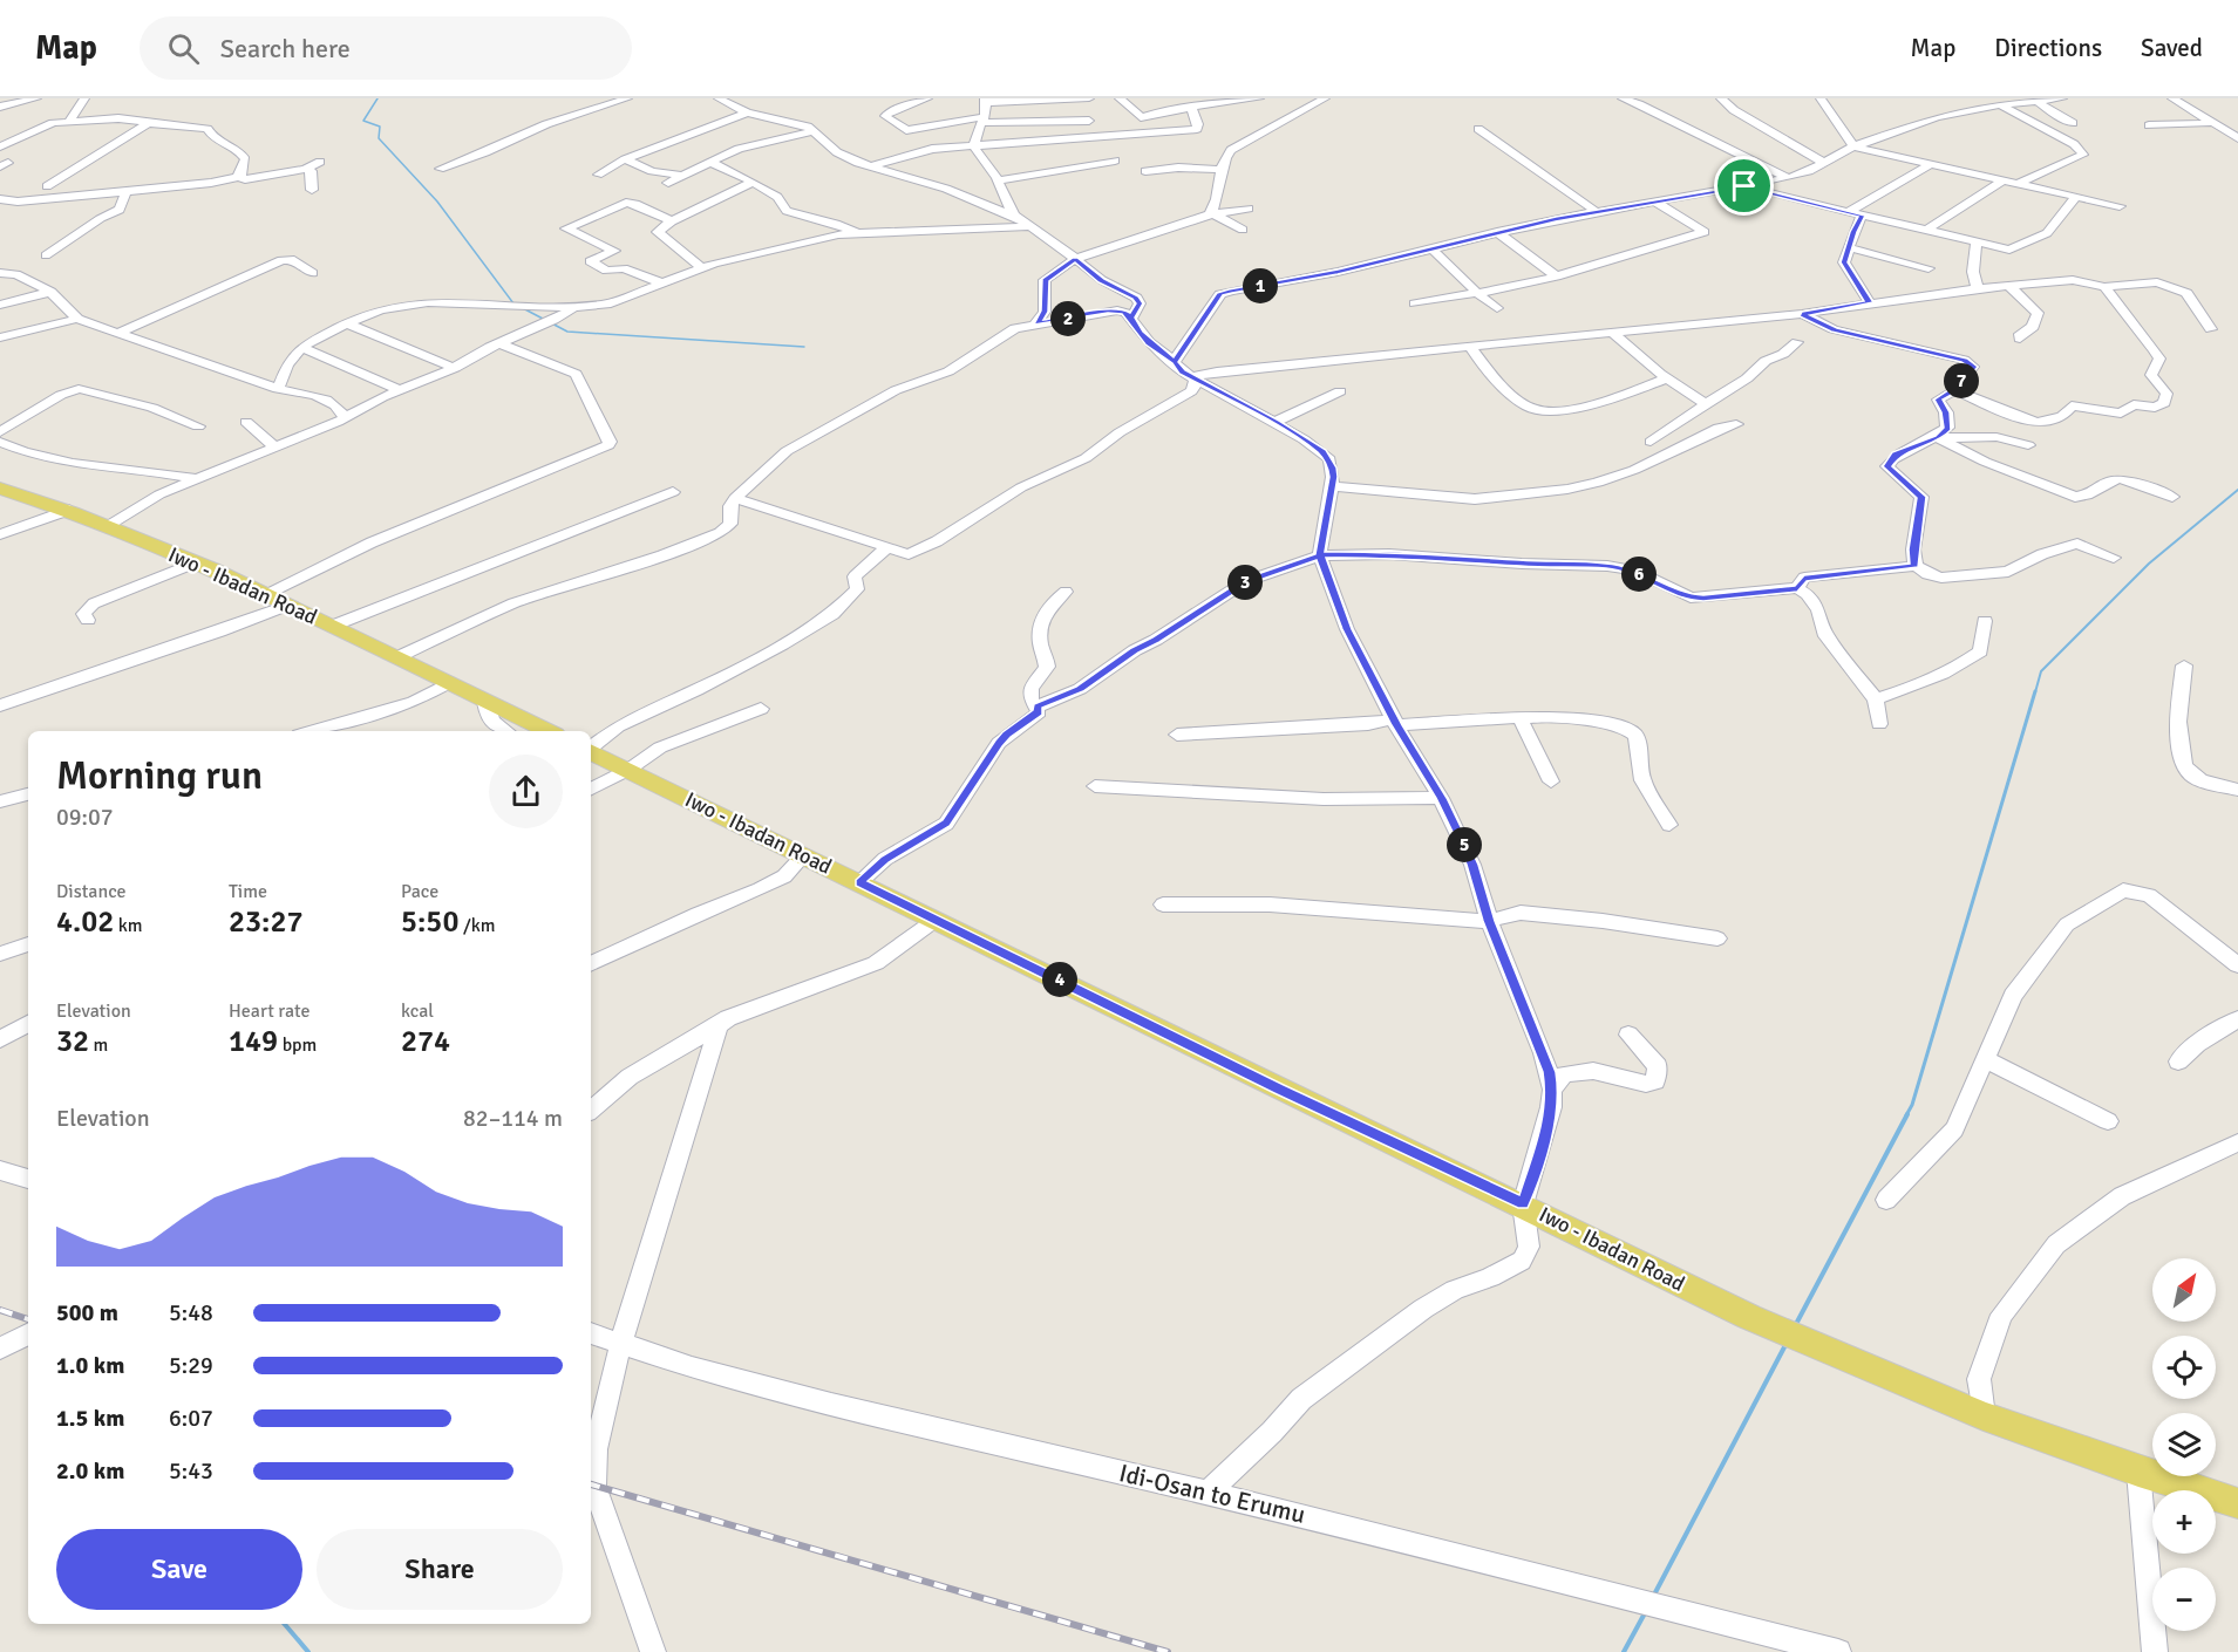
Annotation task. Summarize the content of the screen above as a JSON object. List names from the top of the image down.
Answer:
{
  "streets": {
    "main road": ["Iwo - Ibadan Road"],
    "street": ["Idi-Osan to Erumu"]
  },
  "north": "top right",
  "page": {
    "header": "Map",
    "search": "Search here",
    "nav": ["Map", "Directions", "Saved"],
    "pins": [
      "1",
      "2",
      "7",
      "6",
      "3",
      "5",
      "4"
    ],
    "heading": ["Morning run", "09:07"],
    "stats": [
      ["Distance", "4.02 km"],
      ["Time", "23:27"],
      ["Pace", "5:50 /km"],
      ["Elevation", "32 m"],
      ["Heart rate", "149 bpm"],
      ["kcal", "274"]
    ],
    "chart": ["Elevation", "82–114 m"],
    "map_buttons": ["+", "−"],
    "list": [
      {
        "name": "500 m",
        "note": "5:48"
      },
      {
        "name": "1.0 km",
        "note": "5:29"
      },
      {
        "name": "1.5 km",
        "note": "6:07"
      },
      {
        "name": "2.0 km",
        "note": "5:43"
      }
    ],
    "buttons": ["Save", "Share"]
  }
}
